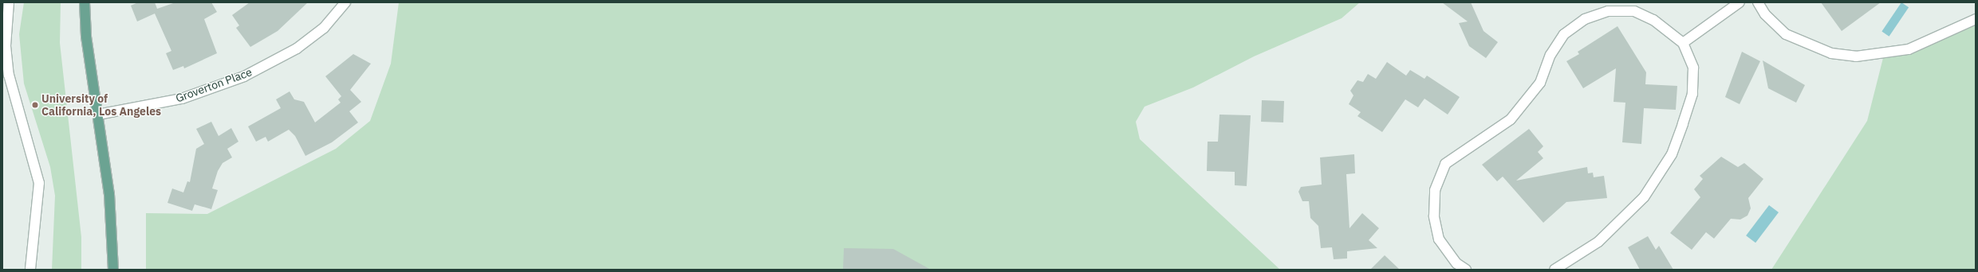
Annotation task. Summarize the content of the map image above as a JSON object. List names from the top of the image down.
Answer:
{
  "streets": {
    "street": ["Groverton Place"]
  },
  "places": ["University of California, Los Angeles"]
}
